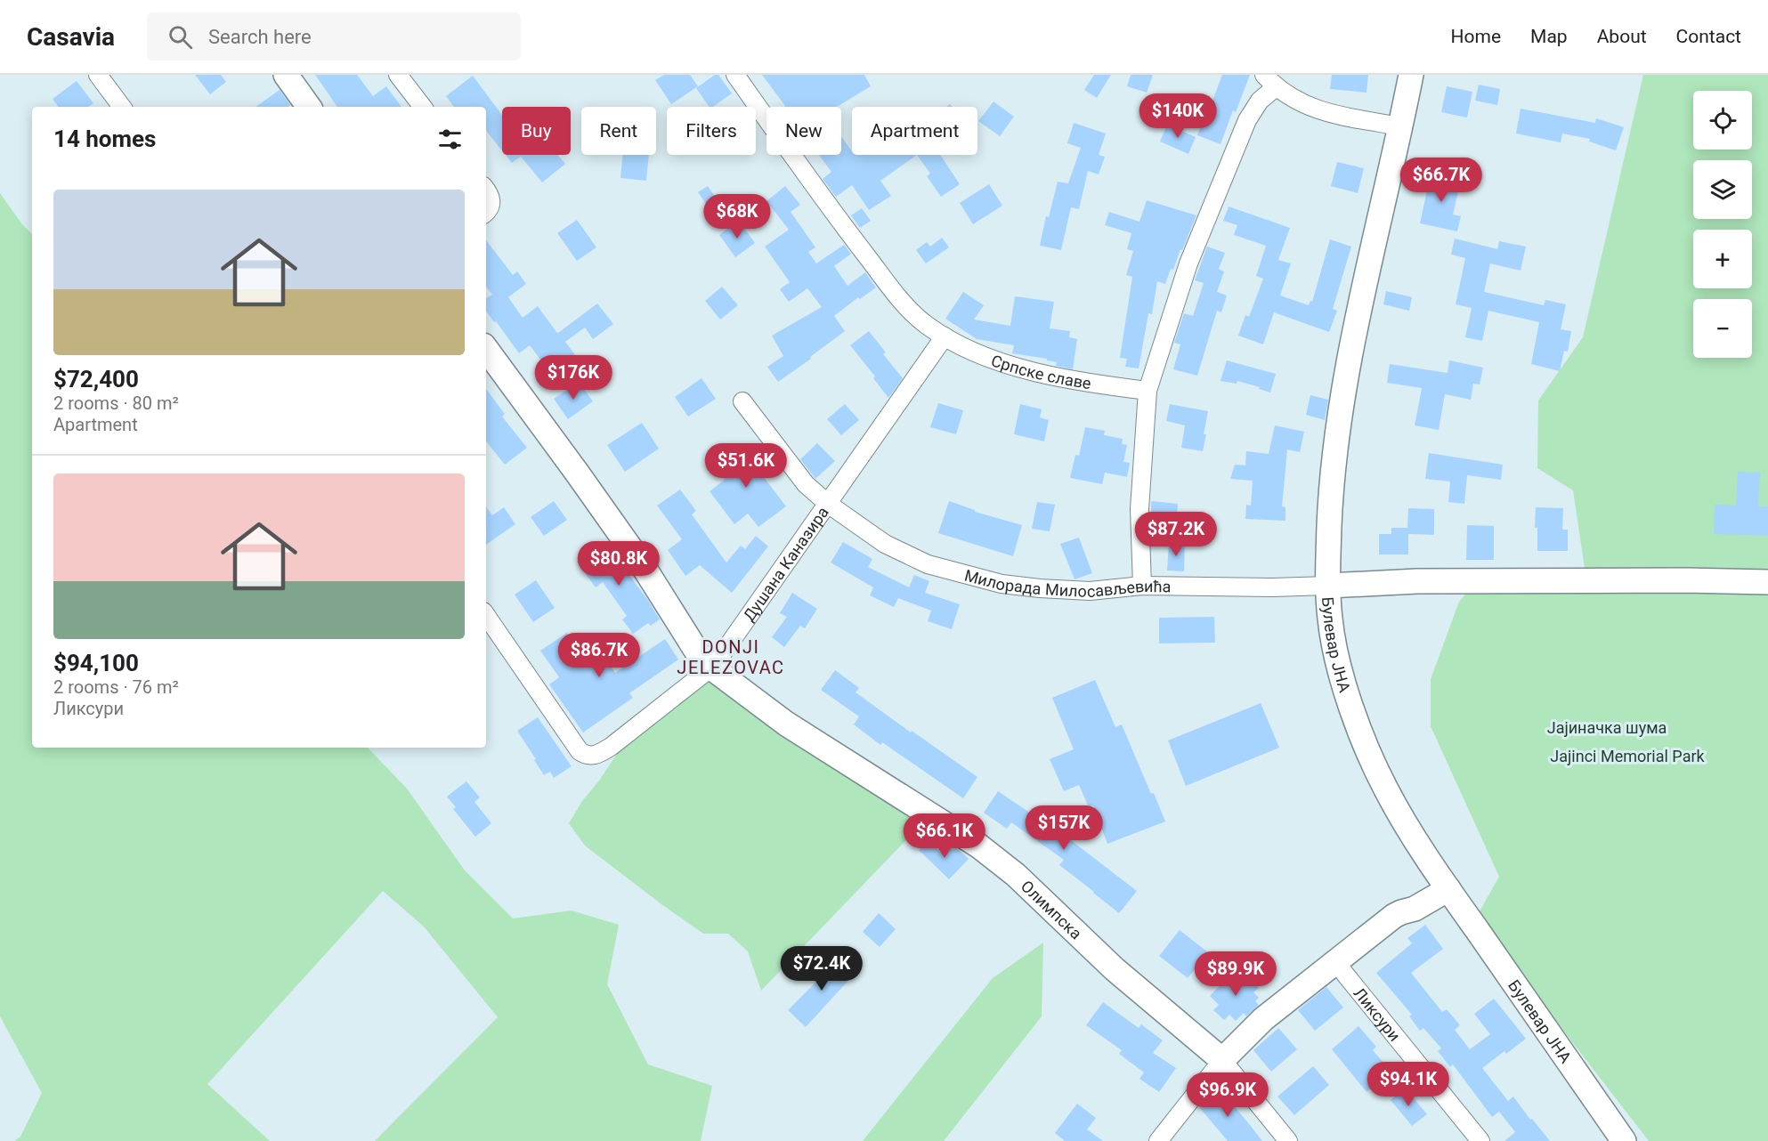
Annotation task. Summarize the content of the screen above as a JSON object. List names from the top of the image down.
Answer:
{
  "streets": {
    "street": [
      "Српске славе",
      "Душана Каназира",
      "Милорада Милосављевића",
      "Булевар ЈНА",
      "Олимпска",
      "Ликсури"
    ]
  },
  "crossings": [
    ["Српске славе", "Душана Каназира"],
    ["Душана Каназира", "Милорада Милосављевића"],
    ["Душана Каназира", "Олимпска"],
    ["Милорада Милосављевића", "Булевар ЈНА"]
  ],
  "districts": ["DONJI JELEZOVAC"],
  "parks": ["Јајиначка шума", "Jajinci Memorial Park"],
  "page": {
    "header": "Casavia",
    "search": "Search here",
    "nav": [
      "Home",
      "Map",
      "About",
      "Contact"
    ],
    "map_buttons": ["+", "−"],
    "price": [
      "$140K",
      "$66.7K",
      "$68K",
      "$176K",
      "$51.6K",
      "$87.2K",
      "$80.8K",
      "$86.7K",
      "$157K",
      "$66.1K",
      "$72.4K",
      "$89.9K",
      "$94.1K",
      "$96.9K"
    ],
    "chip": [
      "Buy",
      "Rent",
      "Filters",
      "New",
      "Apartment"
    ],
    "heading": "14 homes",
    "list": [
      {
        "name": "$72,400",
        "note": "2 rooms · 80 m² · Apartment"
      },
      {
        "name": "$94,100",
        "note": "2 rooms · 76 m² · Ликсури"
      }
    ]
  }
}
